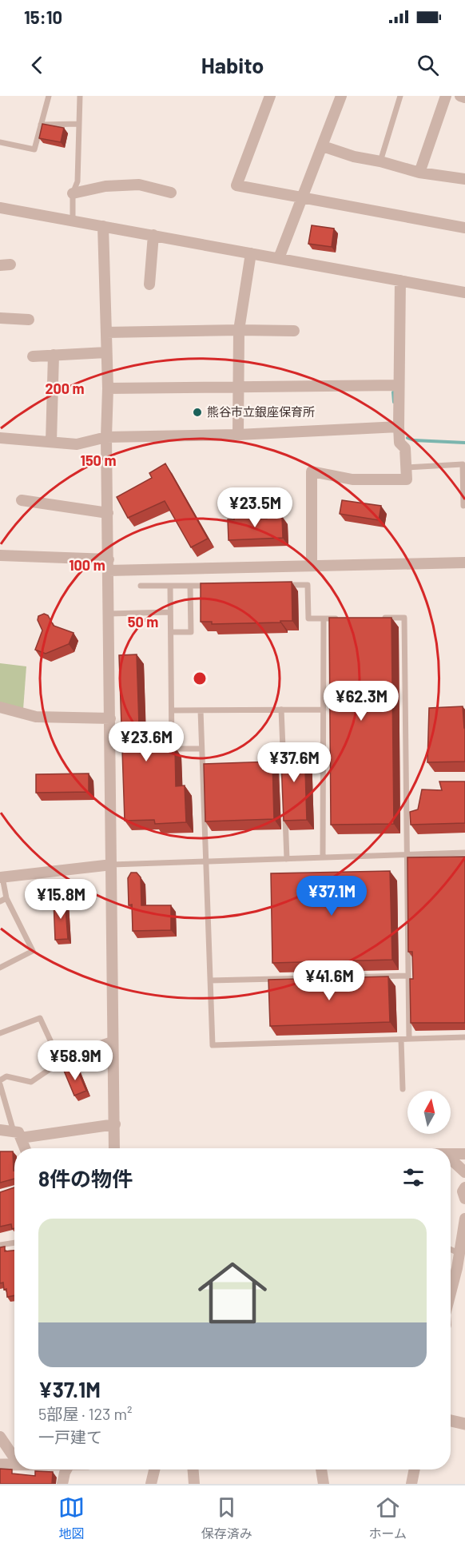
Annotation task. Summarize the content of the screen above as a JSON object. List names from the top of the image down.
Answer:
{
  "places": ["熊谷市立銀座保育所"],
  "north": "top",
  "page": {
    "status": "15:10",
    "header": "Habito",
    "price": [
      "¥23.5M",
      "¥62.3M",
      "¥23.6M",
      "¥37.6M",
      "¥37.1M",
      "¥15.8M",
      "¥41.6M",
      "¥58.9M"
    ],
    "heading": "8件の物件",
    "list": [
      {
        "name": "¥37.1M",
        "note": "5部屋 · 123 m² · 一戸建て"
      }
    ],
    "tabs": ["地図", "保存済み", "ホーム"]
  },
  "rings": [
    "200 m",
    "150 m",
    "100 m",
    "50 m"
  ]
}
